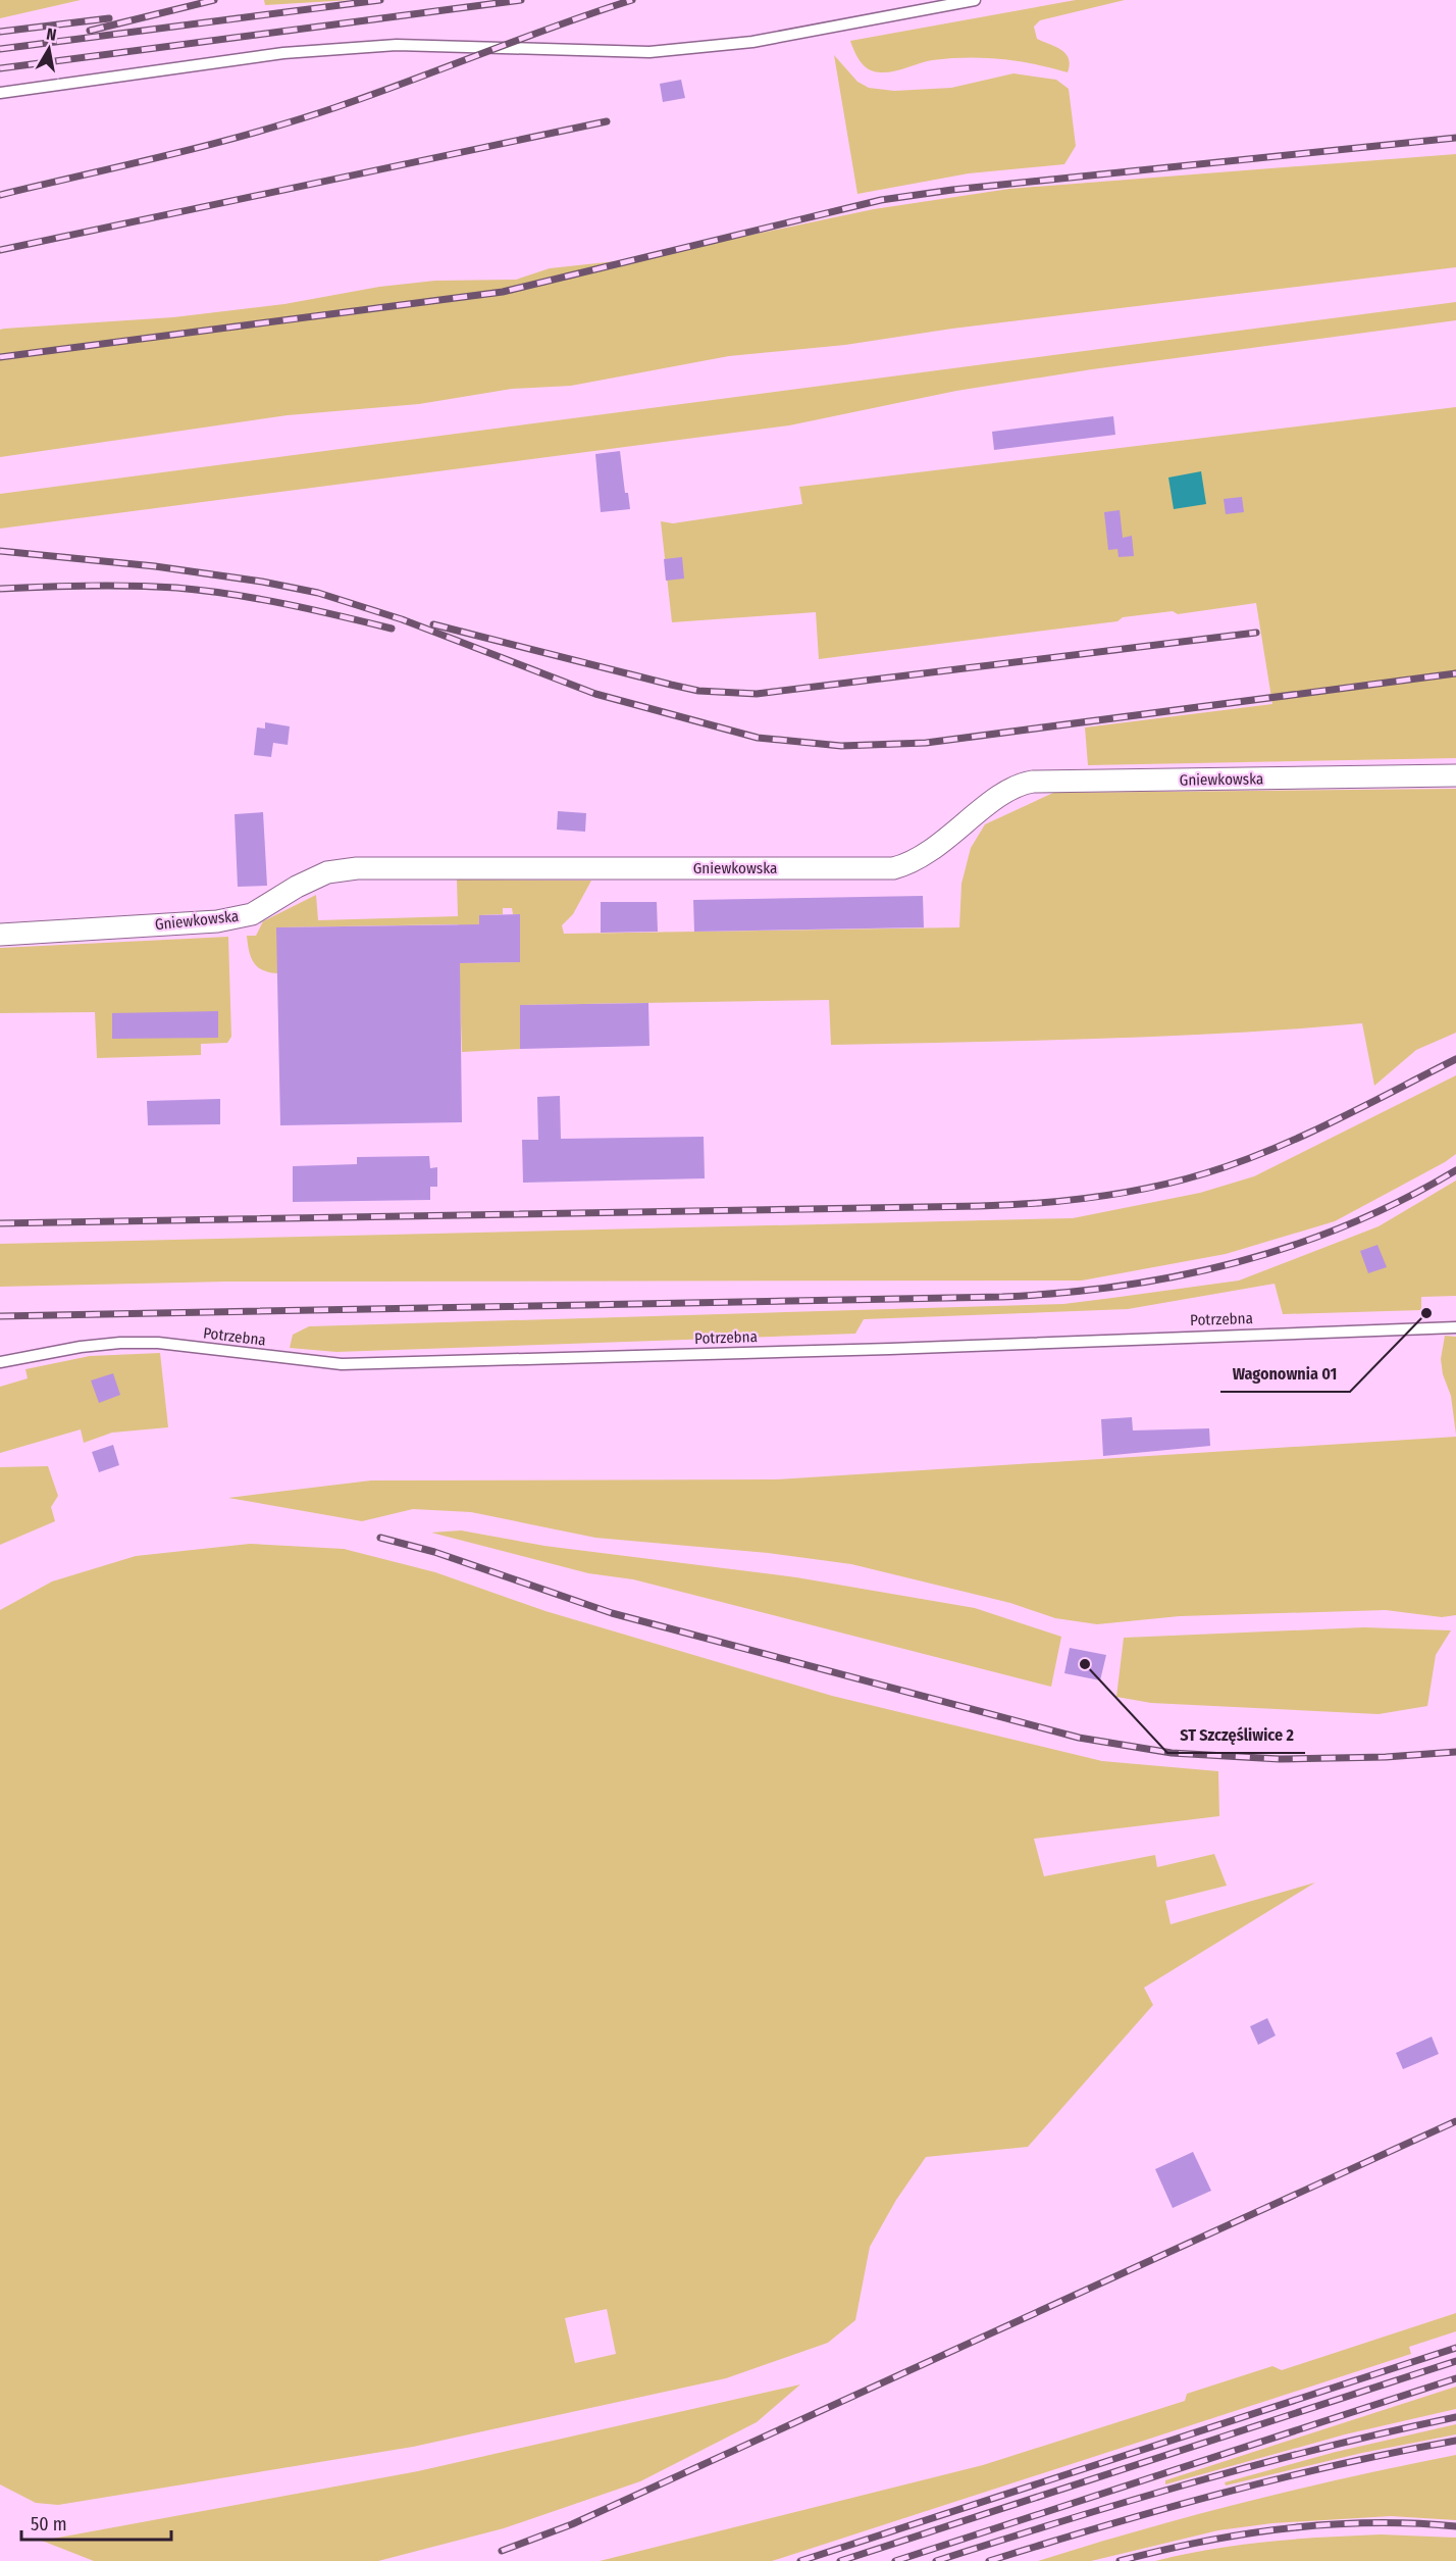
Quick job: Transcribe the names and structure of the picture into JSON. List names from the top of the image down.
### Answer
{
  "streets": {
    "street": ["Gniewkowska"],
    "lane": ["Potrzebna"]
  },
  "places": ["Wagonownia 01", "ST Szczęśliwice 2"],
  "scale_bar": "50 m",
  "north": "top"
}
